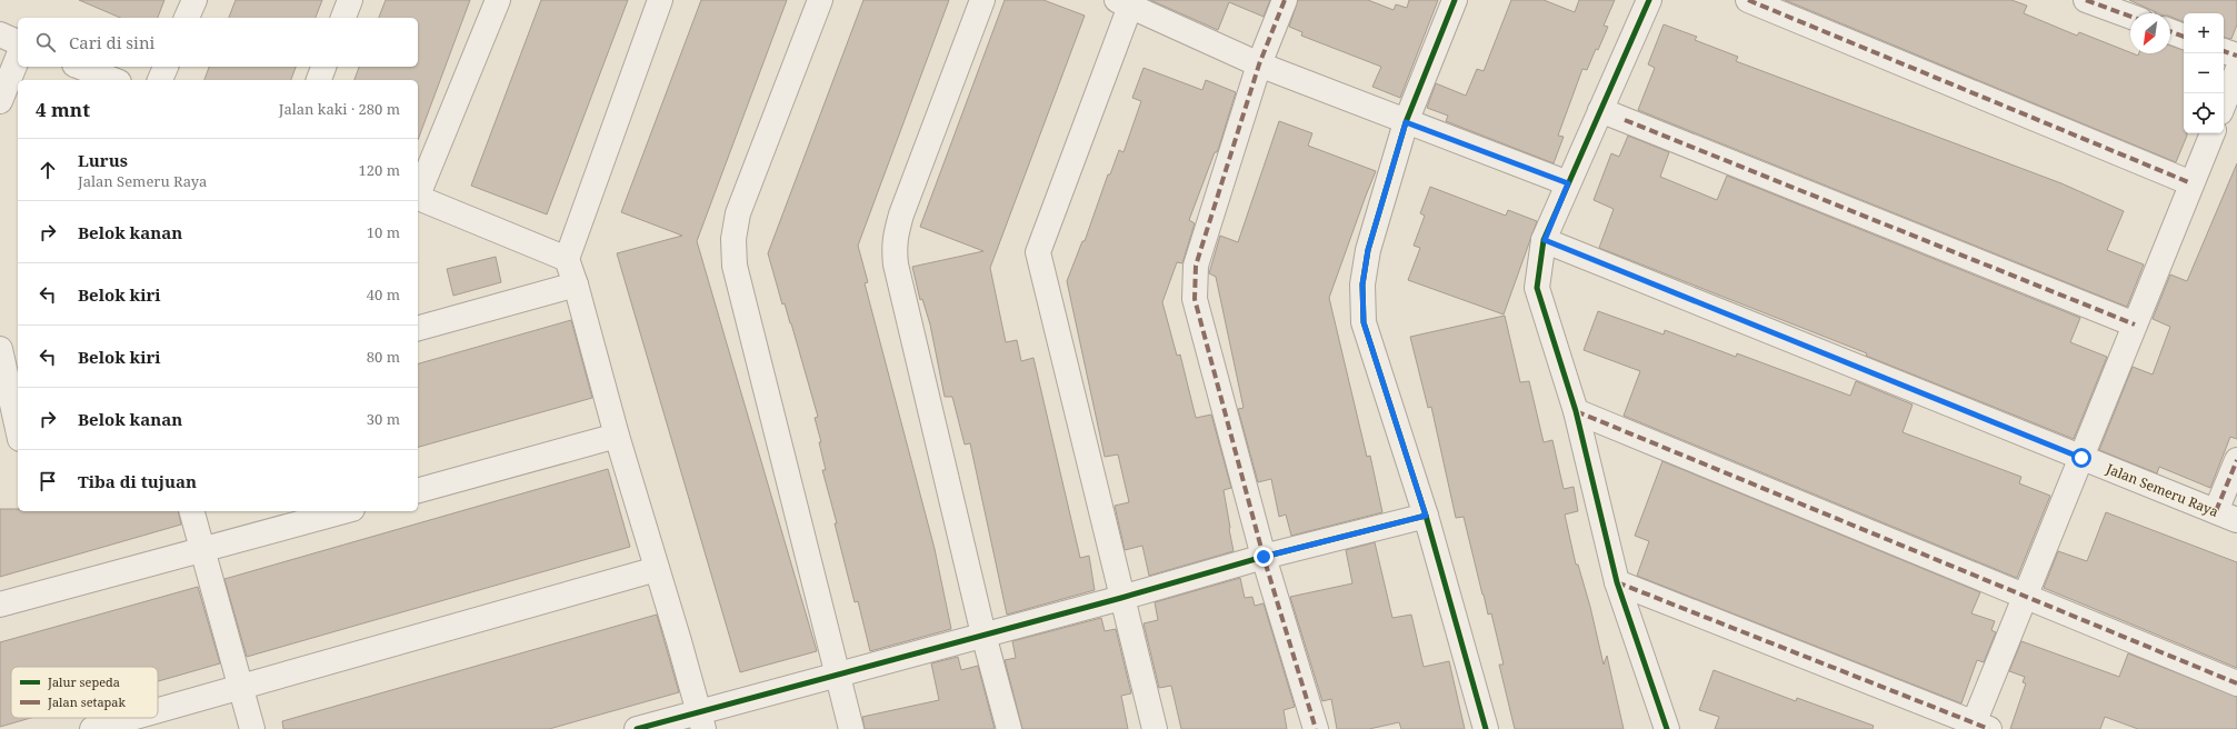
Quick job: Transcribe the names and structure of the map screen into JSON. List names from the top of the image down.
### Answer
{
  "streets": {
    "street": ["Jalan Semeru Raya"]
  },
  "legend": ["Jalur sepeda", "Jalan setapak"],
  "north": "bottom left",
  "page": {
    "map_buttons": ["+", "−"],
    "search": "Cari di sini",
    "heading": ["4 mnt", "Jalan kaki · 280 m"],
    "list": [
      ["Lurus", "Jalan Semeru Raya", "120 m"],
      ["Belok kanan", "10 m"],
      ["Belok kiri", "40 m"],
      ["Belok kiri", "80 m"],
      ["Belok kanan", "30 m"],
      "Tiba di tujuan"
    ]
  }
}
